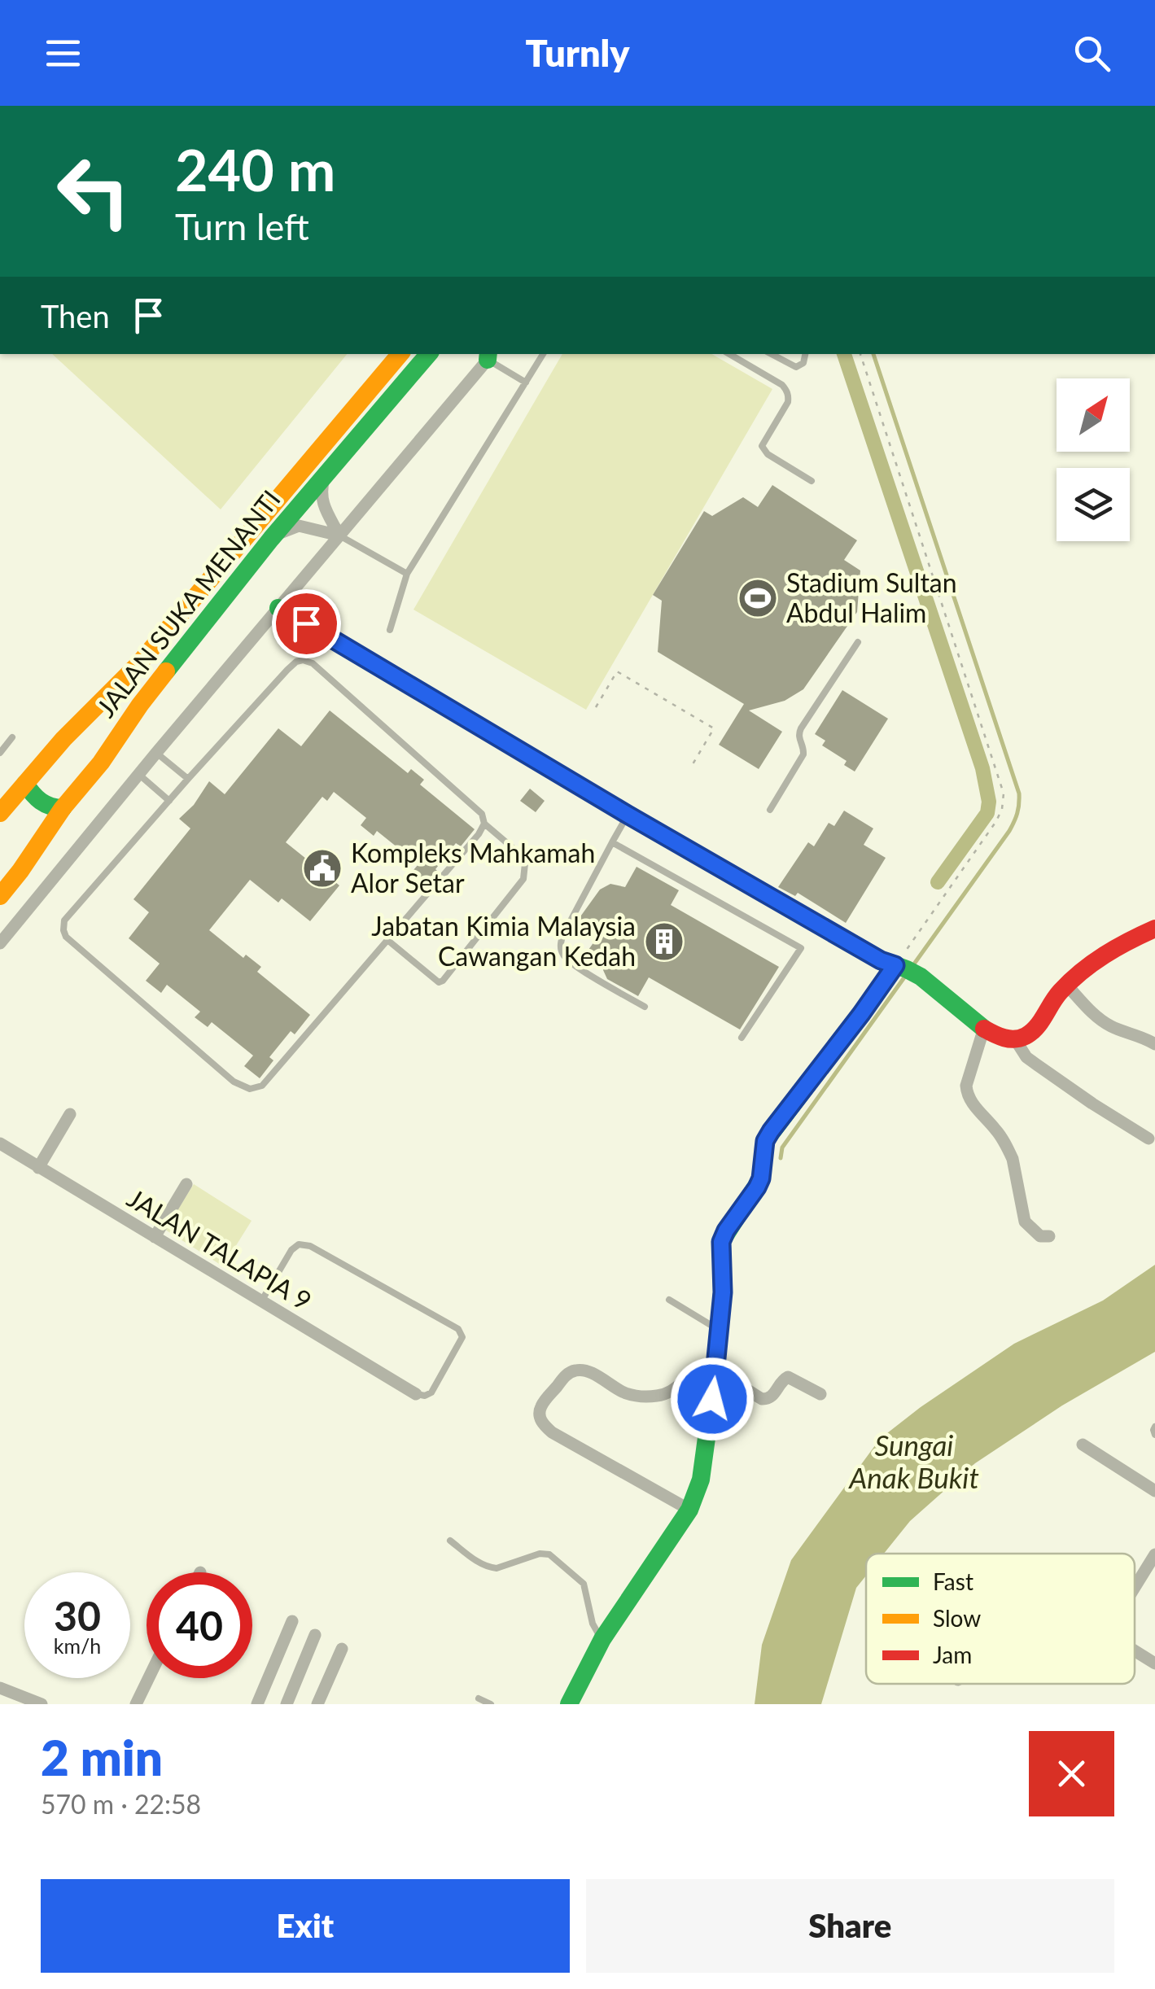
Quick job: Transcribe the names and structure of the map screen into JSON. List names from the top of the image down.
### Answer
{
  "streets": {
    "street": ["JALAN SUKA MENANTI", "JALAN TALAPIA 9"]
  },
  "water": ["Sungai Anak Bukit"],
  "places": {
    "sports": ["Stadium Sultan Abdul Halim"],
    "public building": ["Kompleks Mahkamah Alor Setar"],
    "building": ["Jabatan Kimia Malaysia Cawangan Kedah"]
  },
  "legend": ["Fast", "Slow", "Jam"],
  "north": "top right",
  "page": {
    "header": "Turnly",
    "turn": ["240 m", "Turn left"],
    "then": "Then",
    "speed": "30 km/h",
    "limit": "40",
    "heading": ["2 min", "570 m · 22:58"],
    "buttons": ["Exit", "Share"]
  }
}
